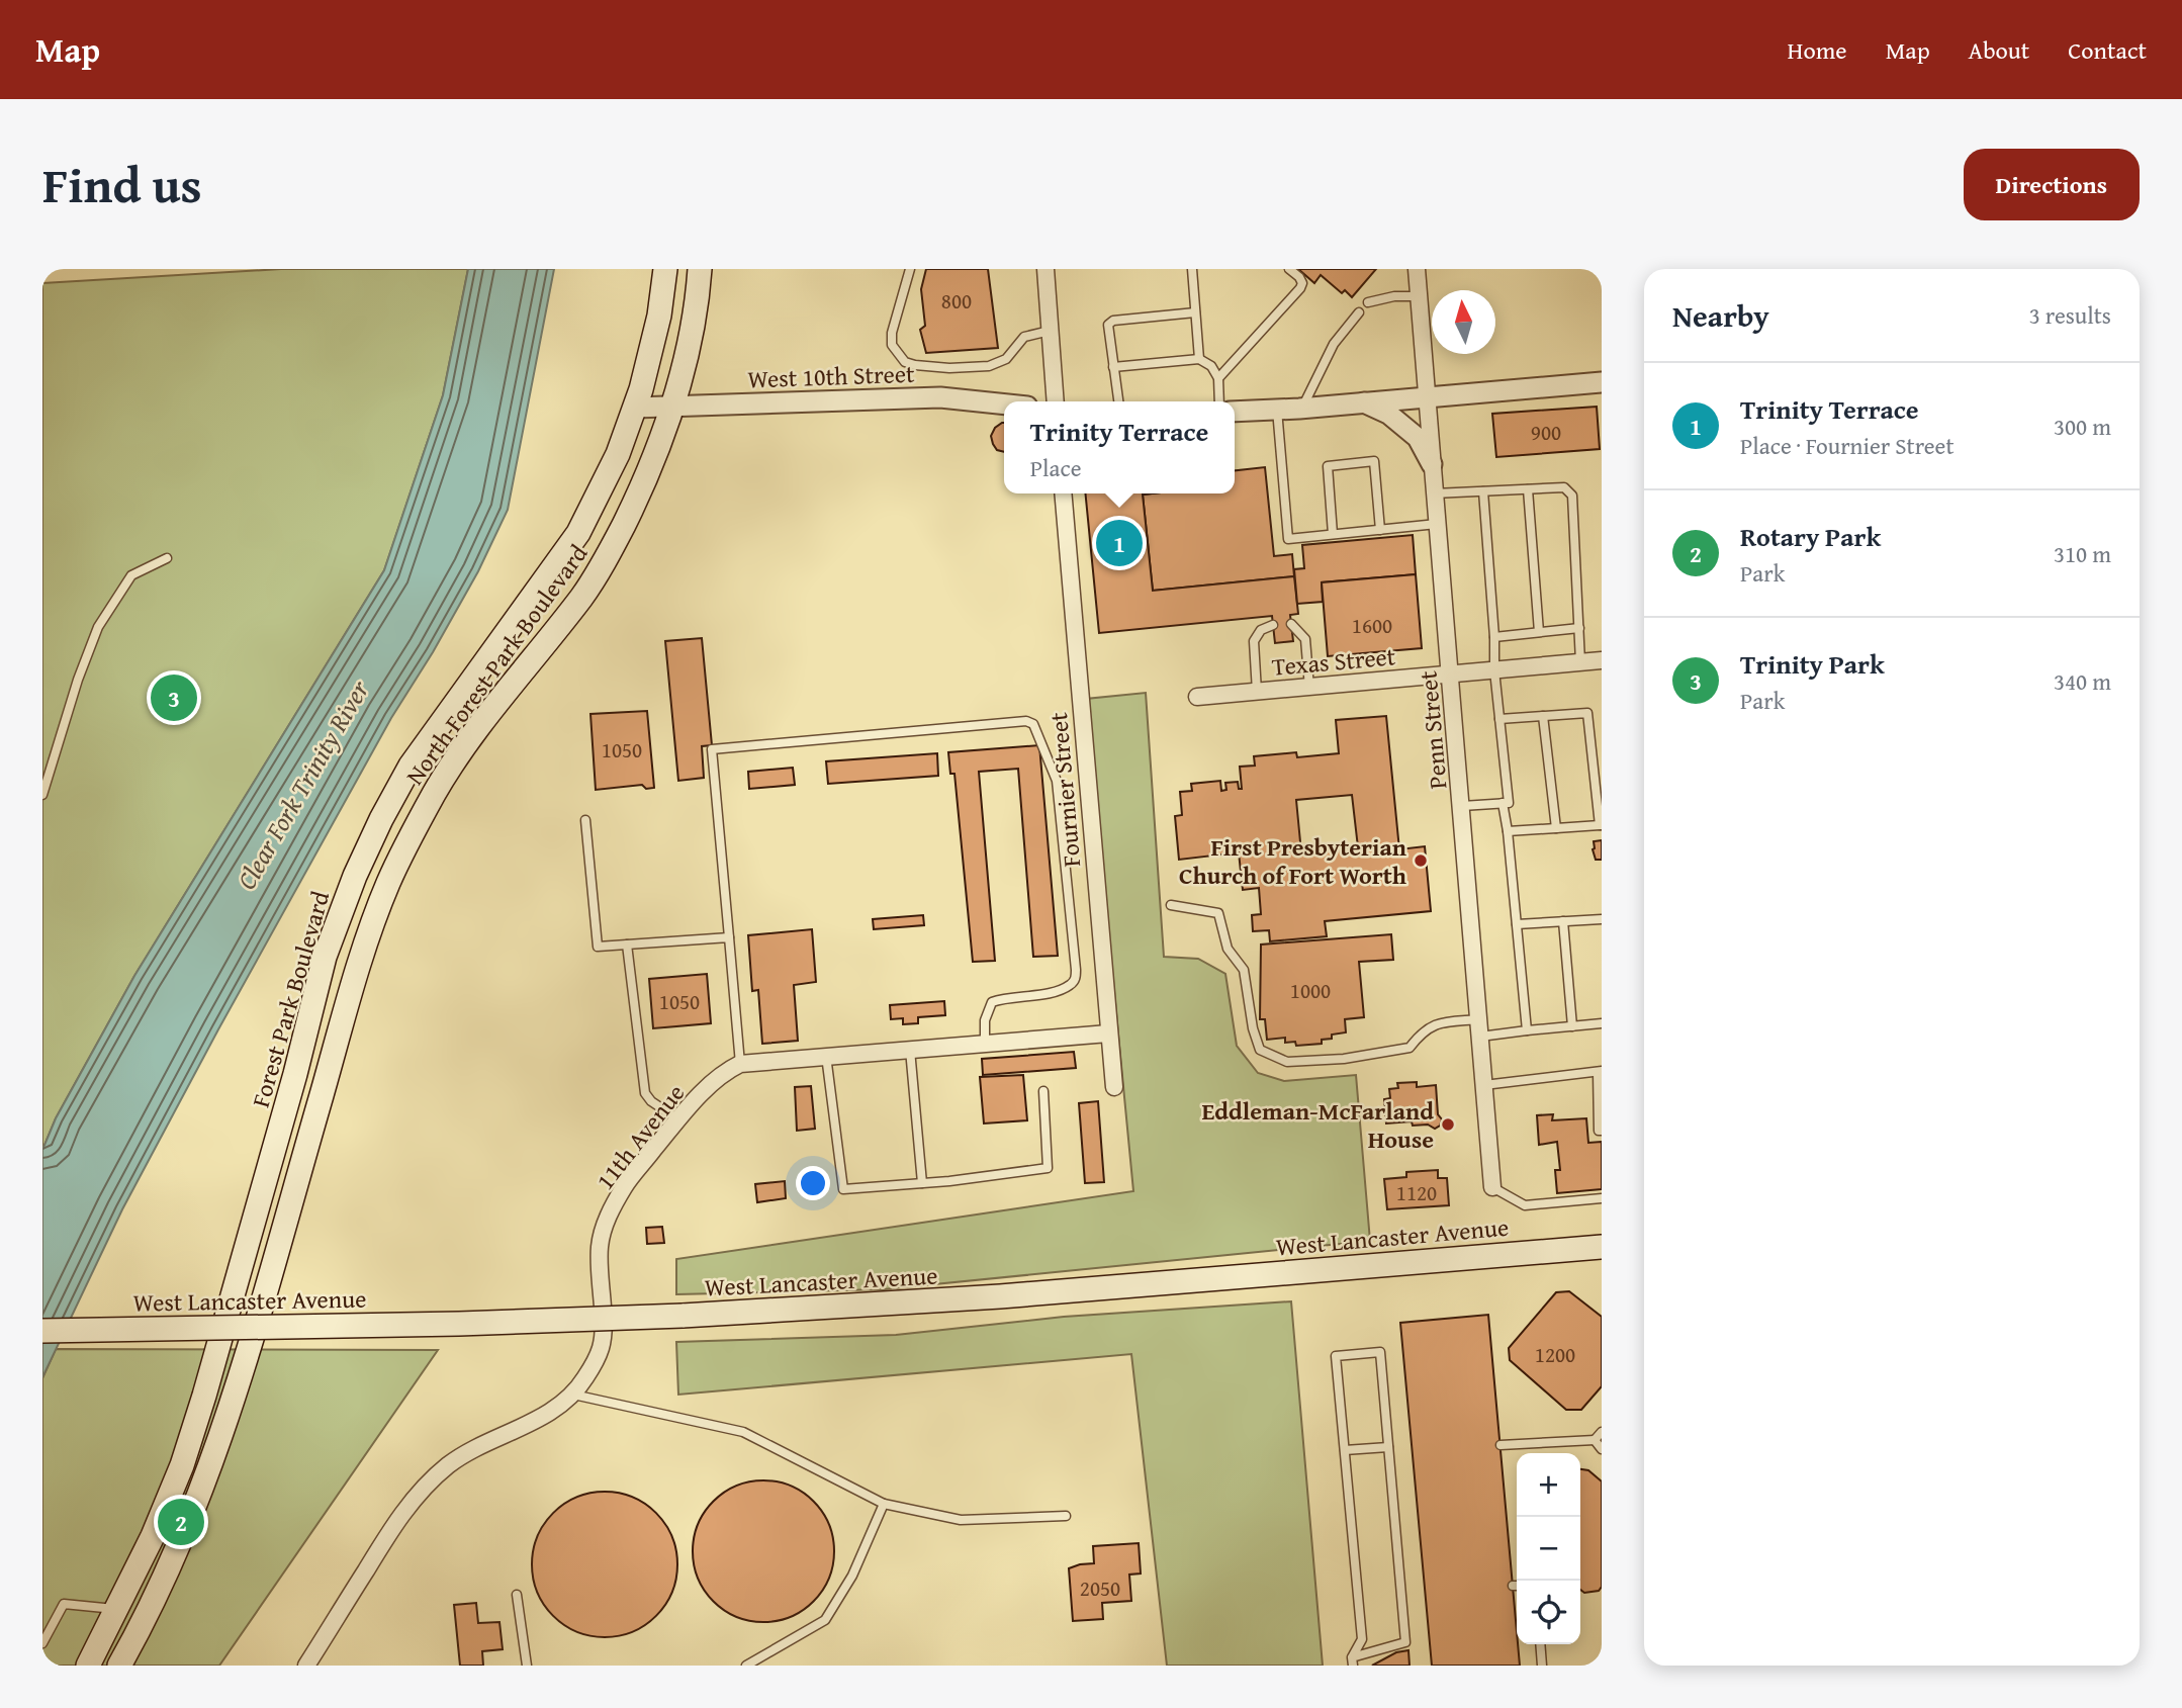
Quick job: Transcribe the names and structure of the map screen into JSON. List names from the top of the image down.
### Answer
{
  "streets": {
    "main road": ["North Forest Park Boulevard", "Forest Park Boulevard", "West Lancaster Avenue"],
    "street": [
      "West 10th Street",
      "Texas Street",
      "Penn Street",
      "Fournier Street",
      "11th Avenue"
    ]
  },
  "crossings": [
    ["West 10th Street", "North Forest Park Boulevard"],
    ["West 10th Street", "Forest Park Boulevard"],
    ["Texas Street", "Penn Street"],
    ["Fournier Street", "11th Avenue"]
  ],
  "water": ["Clear Fork Trinity River"],
  "places": ["First Presbyterian Church of Fort Worth", "Eddleman-McFarland House"],
  "house_numbers": [
    "800",
    "900",
    "1600",
    "1050",
    "1000",
    "1050",
    "1120",
    "1200",
    "2050"
  ],
  "north": "top",
  "page": {
    "header": "Map",
    "nav": [
      "Home",
      "Map",
      "About",
      "Contact"
    ],
    "title": "Find us",
    "buttons": "Directions",
    "heading": ["Nearby", "3 results"],
    "list": [
      {
        "mark": "1",
        "name": "Trinity Terrace",
        "note": "Place · Fournier Street",
        "value": "300 m"
      },
      {
        "mark": "2",
        "name": "Rotary Park",
        "note": "Park",
        "value": "310 m"
      },
      {
        "mark": "3",
        "name": "Trinity Park",
        "note": "Park",
        "value": "340 m"
      }
    ],
    "popup": ["Trinity Terrace", "Place"],
    "pins": ["1", "3", "2"],
    "map_buttons": ["+", "−"]
  }
}
